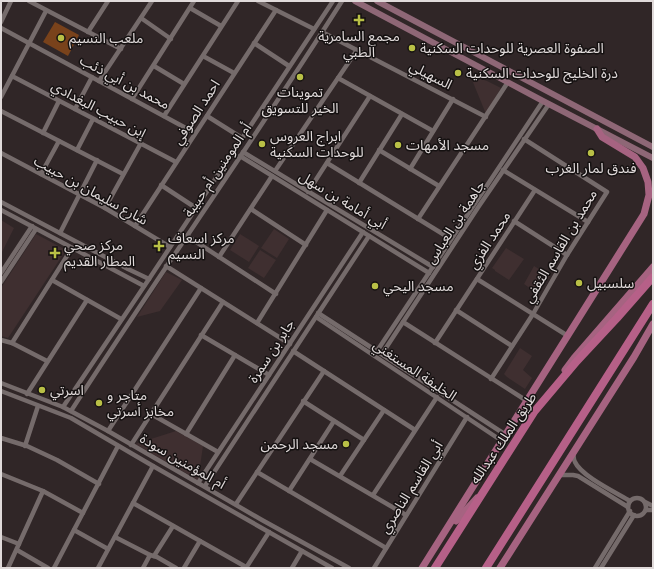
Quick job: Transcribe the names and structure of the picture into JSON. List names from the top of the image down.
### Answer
{
  "streets": {
    "highway": ["طريق الملك عبدالله"],
    "street": [
      "السهيلي",
      "محمد بن أبي ذئب",
      "إبن حبيب البغدادي",
      "احمد الصوفي",
      "أم المومنين أم حبيبة",
      "شارع سليمان بن حبيب",
      "أبي أمامة بن سهل",
      "جاهمة بن العباس",
      "محمد الفزي",
      "محمد بن القاسم الثقفي",
      "جابر بن سمرة",
      "الخليفة المستغني",
      "أم المؤمنين سودة",
      "أبي القاسم الناصري"
    ]
  },
  "crossings": [
    ["السهيلي", "أم المومنين أم حبيبة"],
    ["محمد بن أبي ذئب", "احمد الصوفي"],
    ["إبن حبيب البغدادي", "احمد الصوفي"],
    ["احمد الصوفي", "شارع سليمان بن حبيب"],
    ["أم المومنين أم حبيبة", "شارع سليمان بن حبيب"],
    ["أم المومنين أم حبيبة", "أبي أمامة بن سهل"],
    ["أم المومنين أم حبيبة", "أم المؤمنين سودة"],
    ["أبي أمامة بن سهل", "جاهمة بن العباس"],
    ["أبي أمامة بن سهل", "جابر بن سمرة"],
    ["جاهمة بن العباس", "محمد بن القاسم الثقفي"],
    ["جاهمة بن العباس", "الخليفة المستغني"],
    ["جابر بن سمرة", "الخليفة المستغني"],
    ["جابر بن سمرة", "أم المؤمنين سودة"],
    ["الخليفة المستغني", "أبي القاسم الناصري"]
  ],
  "places": {
    "health": ["مجمع السامرية الطبي", "مركز اسعاف النسيم", "مركز صحي المطار القديم"],
    "other": [
      "ملعب النسيم",
      "الصفوة العصرية للوحدات السكنية",
      "درة الخليج للوحدات السكنية",
      "تموينات الخير للتسويق",
      "ابراج العروس للوحدات السكنية",
      "مسجد الأمهات",
      "فندق لمار الغرب",
      "سلسبيل",
      "مسجد اليحي",
      "اسرتي",
      "متاجر و مخابز أسرتي",
      "مسجد الرحمن"
    ]
  }
}
